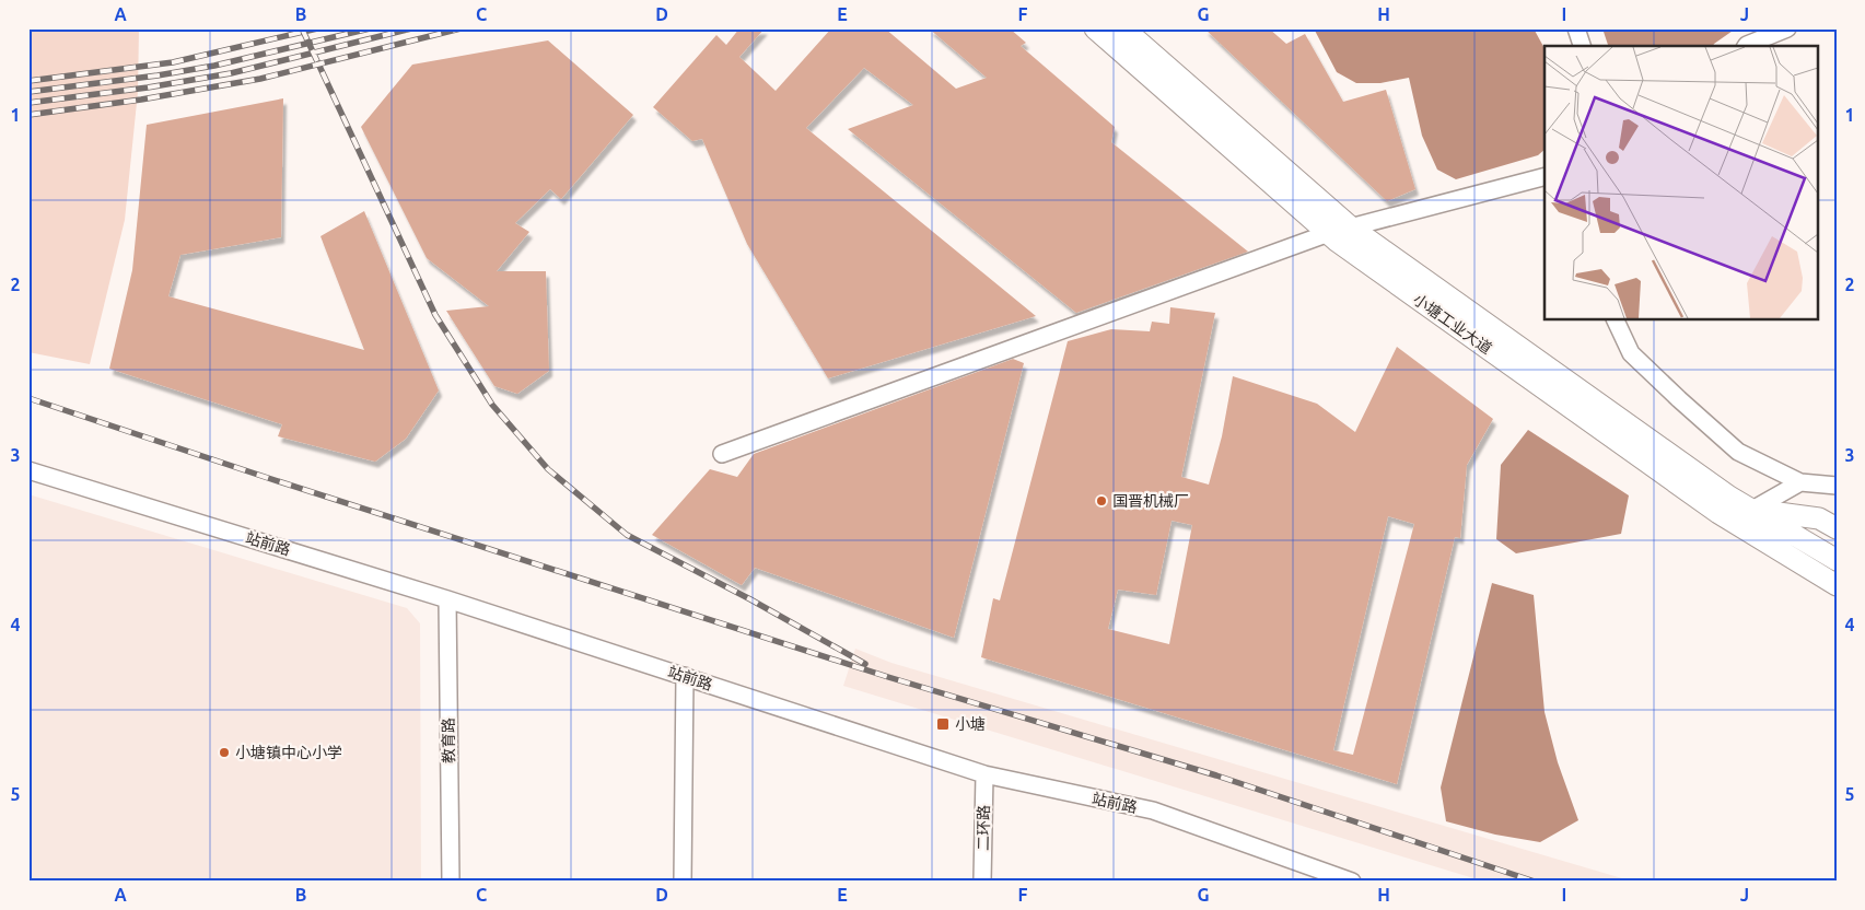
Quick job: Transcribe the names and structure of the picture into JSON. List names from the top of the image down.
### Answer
{
  "streets": {
    "main road": ["小塘工业大道"],
    "street": ["站前路", "教育路", "二环路"]
  },
  "crossings": [
    ["站前路", "教育路"],
    ["站前路", "二环路"]
  ],
  "places": {
    "other": ["国晋机械厂", "小塘镇中心小学"],
    "transit": ["小塘"]
  },
  "grid": {
    "columns": [
      "A",
      "B",
      "C",
      "D",
      "E",
      "F",
      "G",
      "H",
      "I",
      "J"
    ],
    "rows": [
      "1",
      "2",
      "3",
      "4",
      "5"
    ]
  }
}
